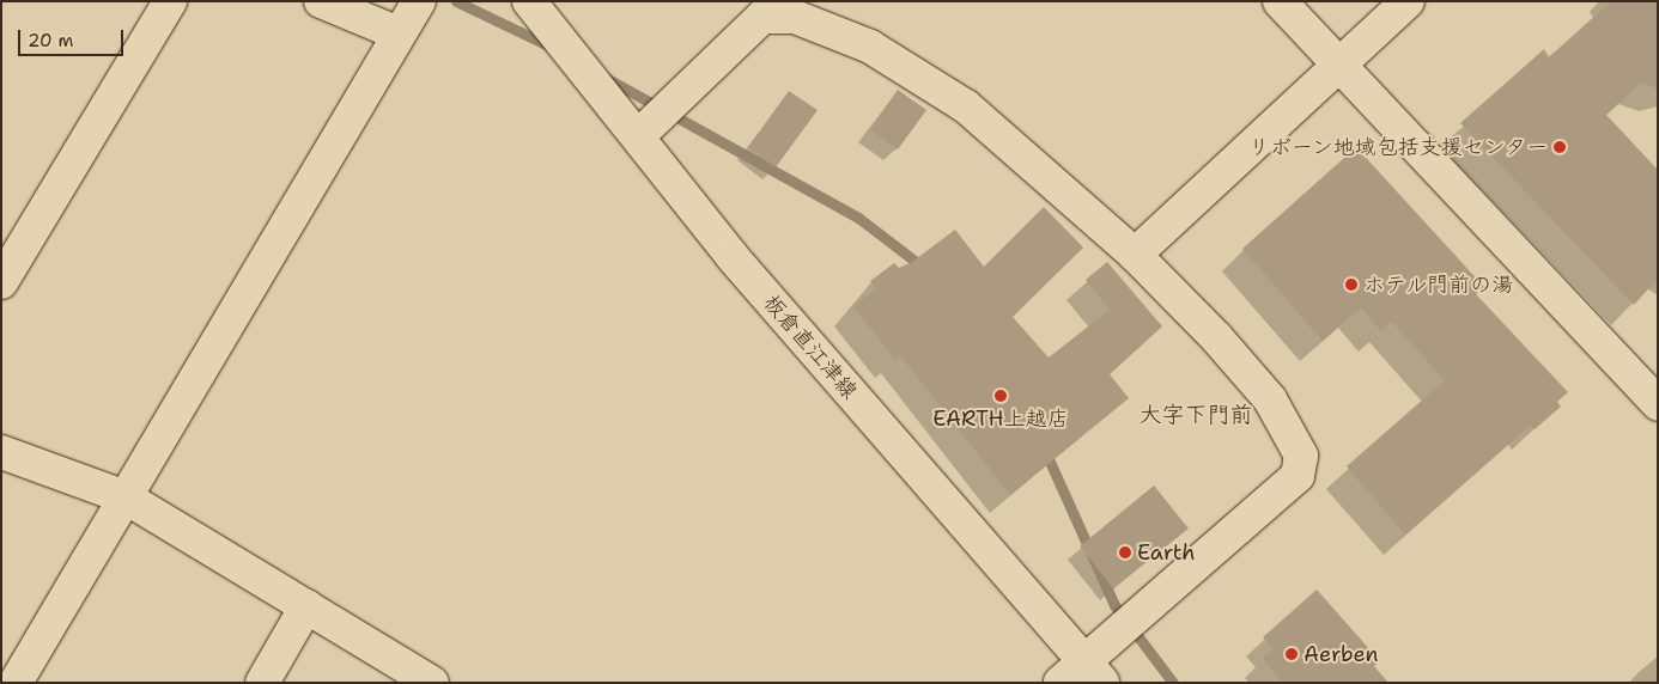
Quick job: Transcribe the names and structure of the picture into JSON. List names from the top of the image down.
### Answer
{
  "streets": {
    "street": ["板倉直江津線"]
  },
  "districts": ["大字下門前"],
  "places": [
    "リボーン地域包括支援センター",
    "ホテル門前の湯",
    "EARTH上越店",
    "Earth",
    "Aerben"
  ],
  "scale_bar": "20 m"
}
